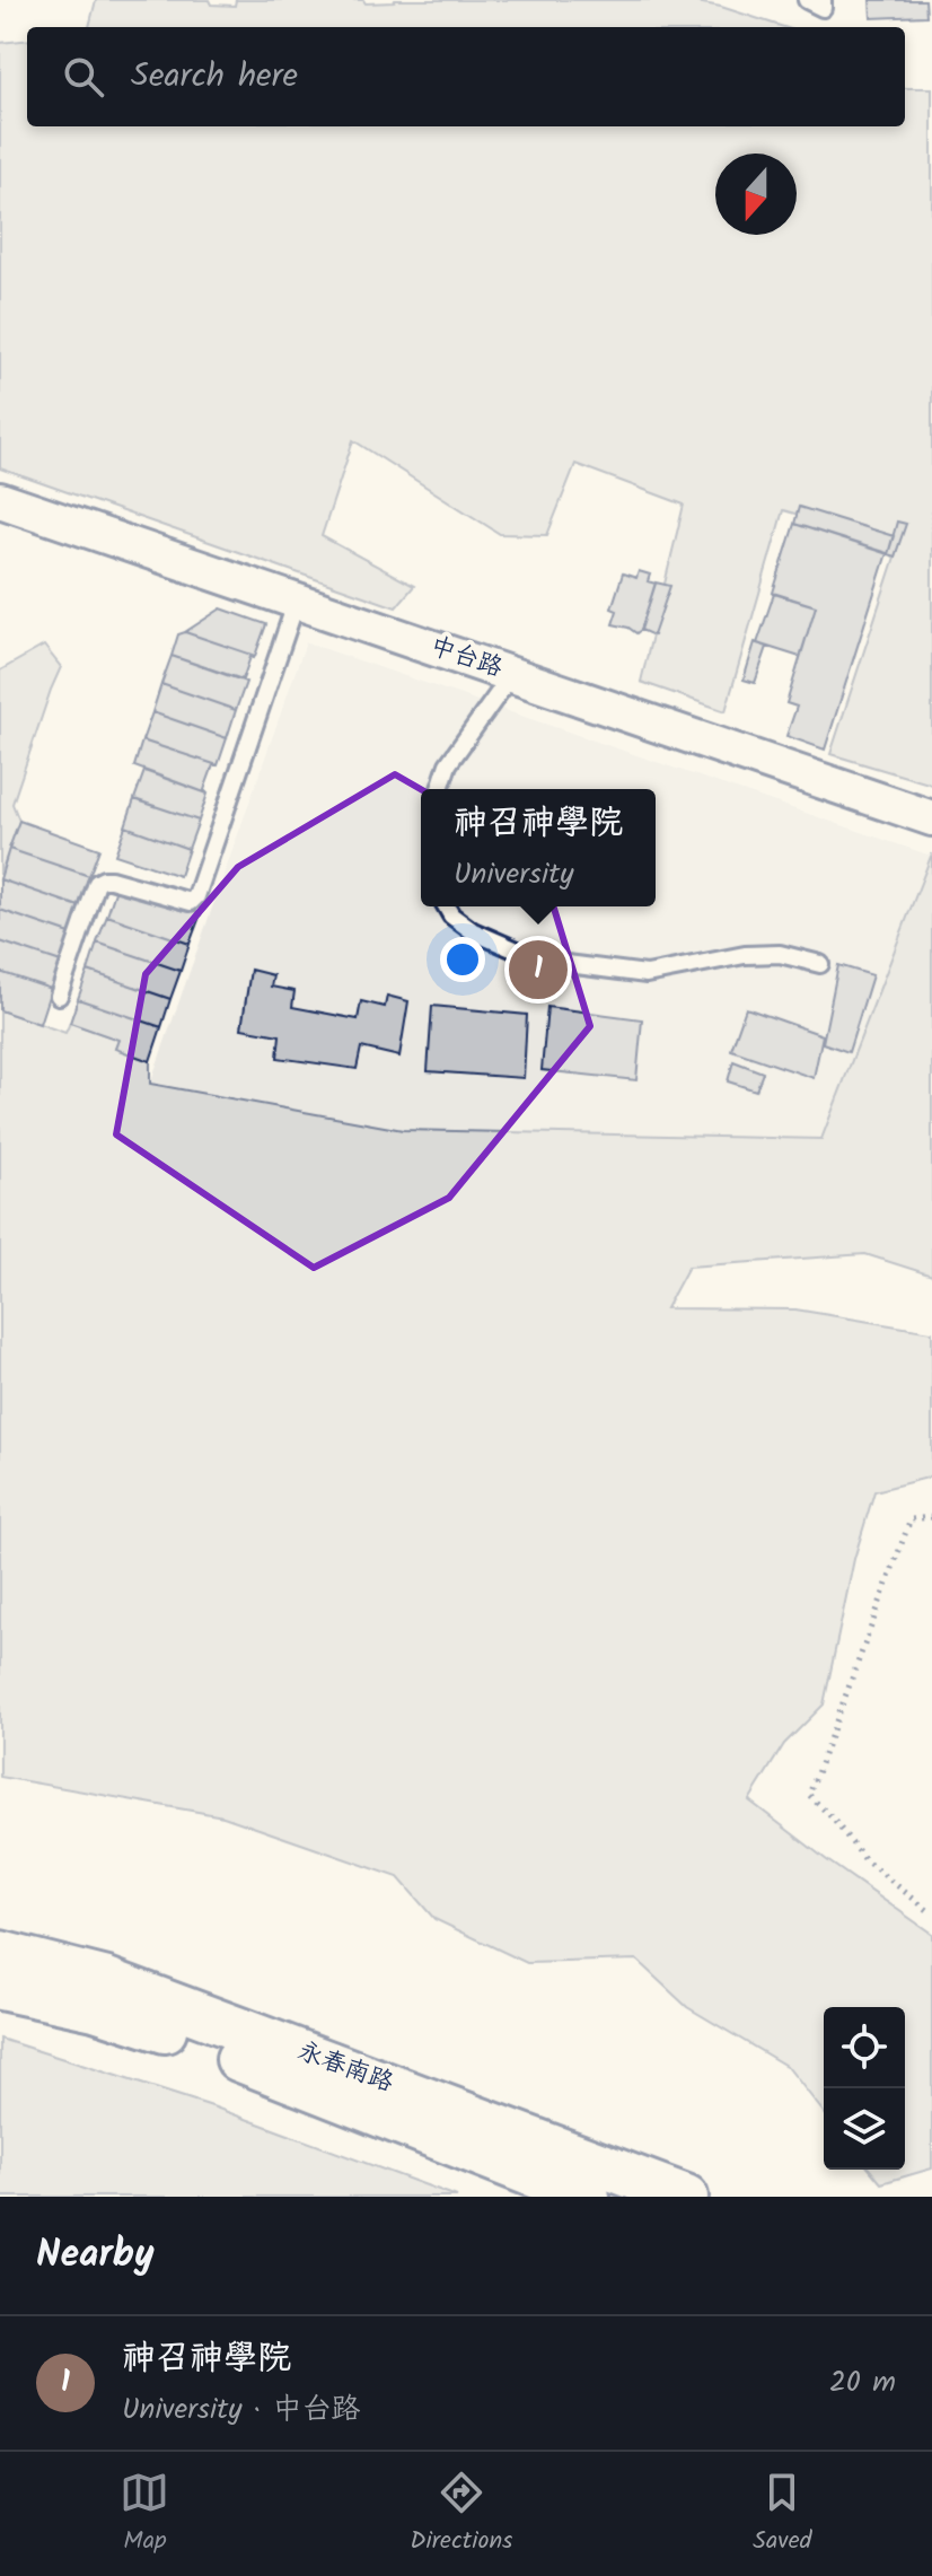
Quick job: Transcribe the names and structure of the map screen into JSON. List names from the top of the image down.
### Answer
{
  "streets": {
    "street": ["中台路", "永春南路"]
  },
  "north": "bottom",
  "page": {
    "search": "Search here",
    "popup": ["神召神學院", "University"],
    "pins": "1",
    "heading": "Nearby",
    "list": [
      {
        "mark": "1",
        "name": "神召神學院",
        "note": "University · 中台路",
        "value": "20 m"
      }
    ],
    "nav": ["Map", "Directions", "Saved"]
  }
}
